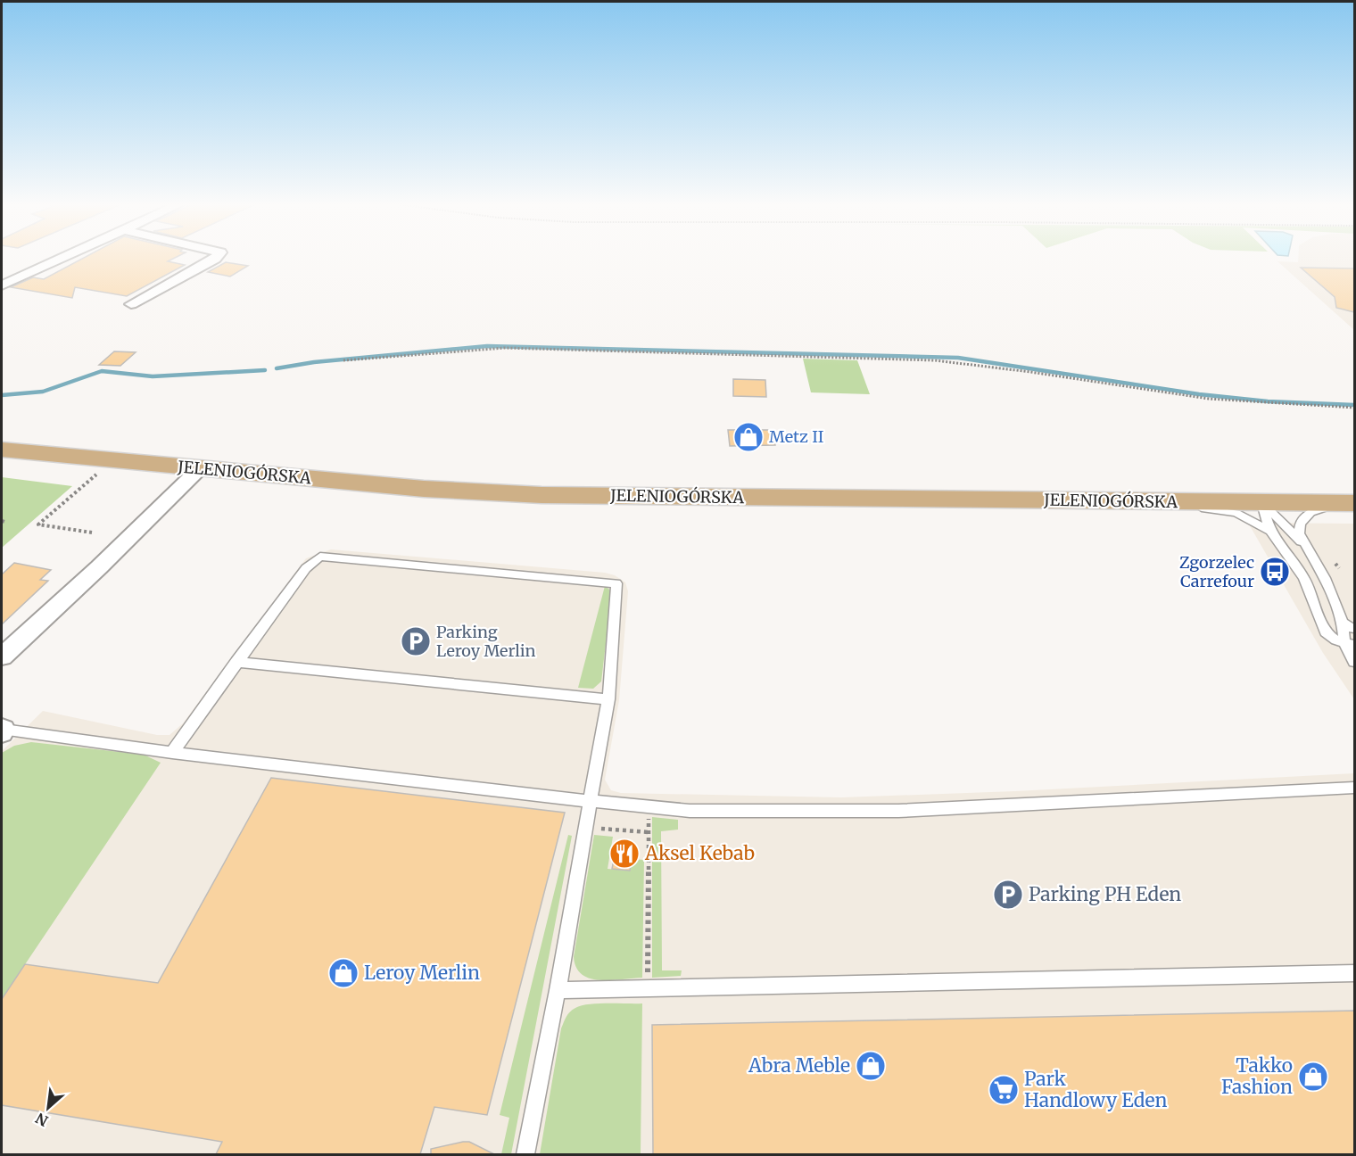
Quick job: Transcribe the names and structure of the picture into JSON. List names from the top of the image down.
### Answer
{
  "streets": {
    "main road": ["JELENIOGÓRSKA"]
  },
  "places": {
    "shop": [
      "Metz II",
      "Leroy Merlin",
      "Abra Meble",
      "Takko Fashion"
    ],
    "bus stop": ["Zgorzelec Carrefour"],
    "parking": ["Parking Leroy Merlin", "Parking PH Eden"],
    "restaurant": ["Aksel Kebab"],
    "supermarket": ["Park Handlowy Eden"]
  },
  "north": "bottom left"
}
